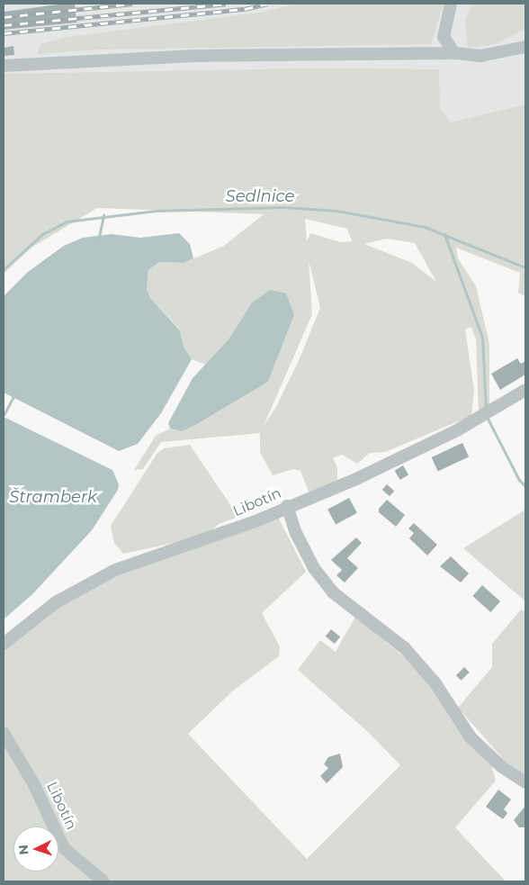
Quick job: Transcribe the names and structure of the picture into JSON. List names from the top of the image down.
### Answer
{
  "streets": {
    "street": ["Libotín"]
  },
  "water": ["Sedlnice", "Štramberk"],
  "north": "left"
}
